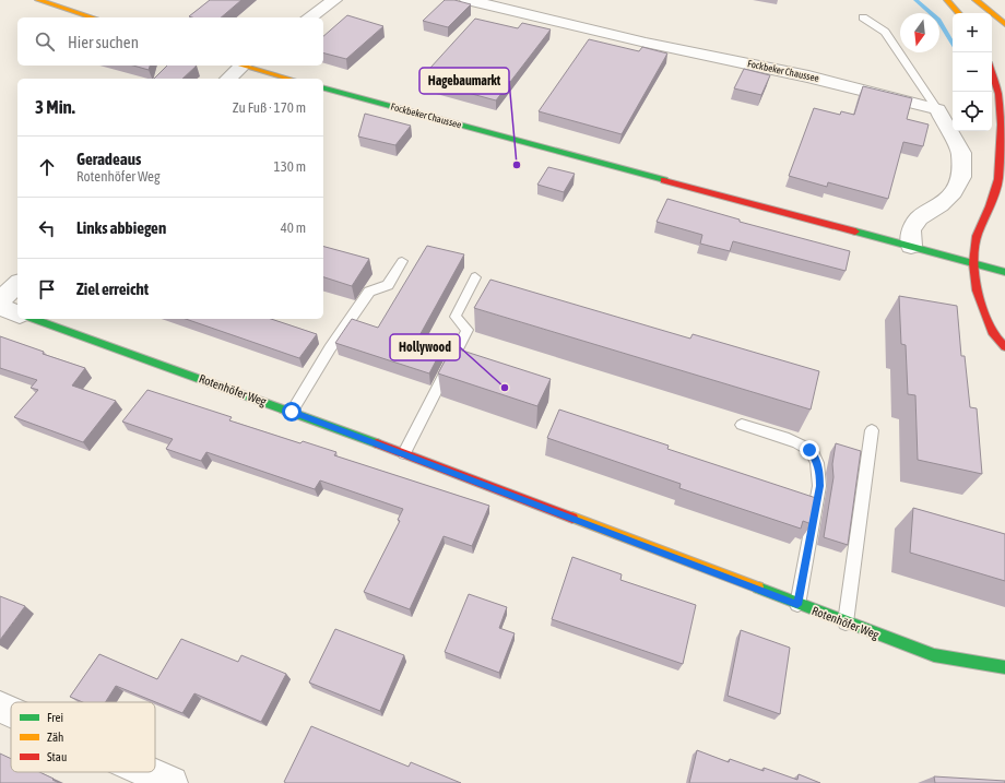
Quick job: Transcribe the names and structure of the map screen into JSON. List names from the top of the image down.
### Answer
{
  "streets": {
    "main road": ["Fockbeker Chaussee", "Rotenhöfer Weg"]
  },
  "places": ["Hagebaumarkt", "Hollywood"],
  "legend": ["Frei", "Zäh", "Stau"],
  "north": "bottom",
  "page": {
    "map_buttons": ["+", "−"],
    "search": "Hier suchen",
    "heading": ["3 Min.", "Zu Fuß · 170 m"],
    "list": [
      ["Geradeaus", "Rotenhöfer Weg", "130 m"],
      ["Links abbiegen", "40 m"],
      "Ziel erreicht"
    ]
  }
}
